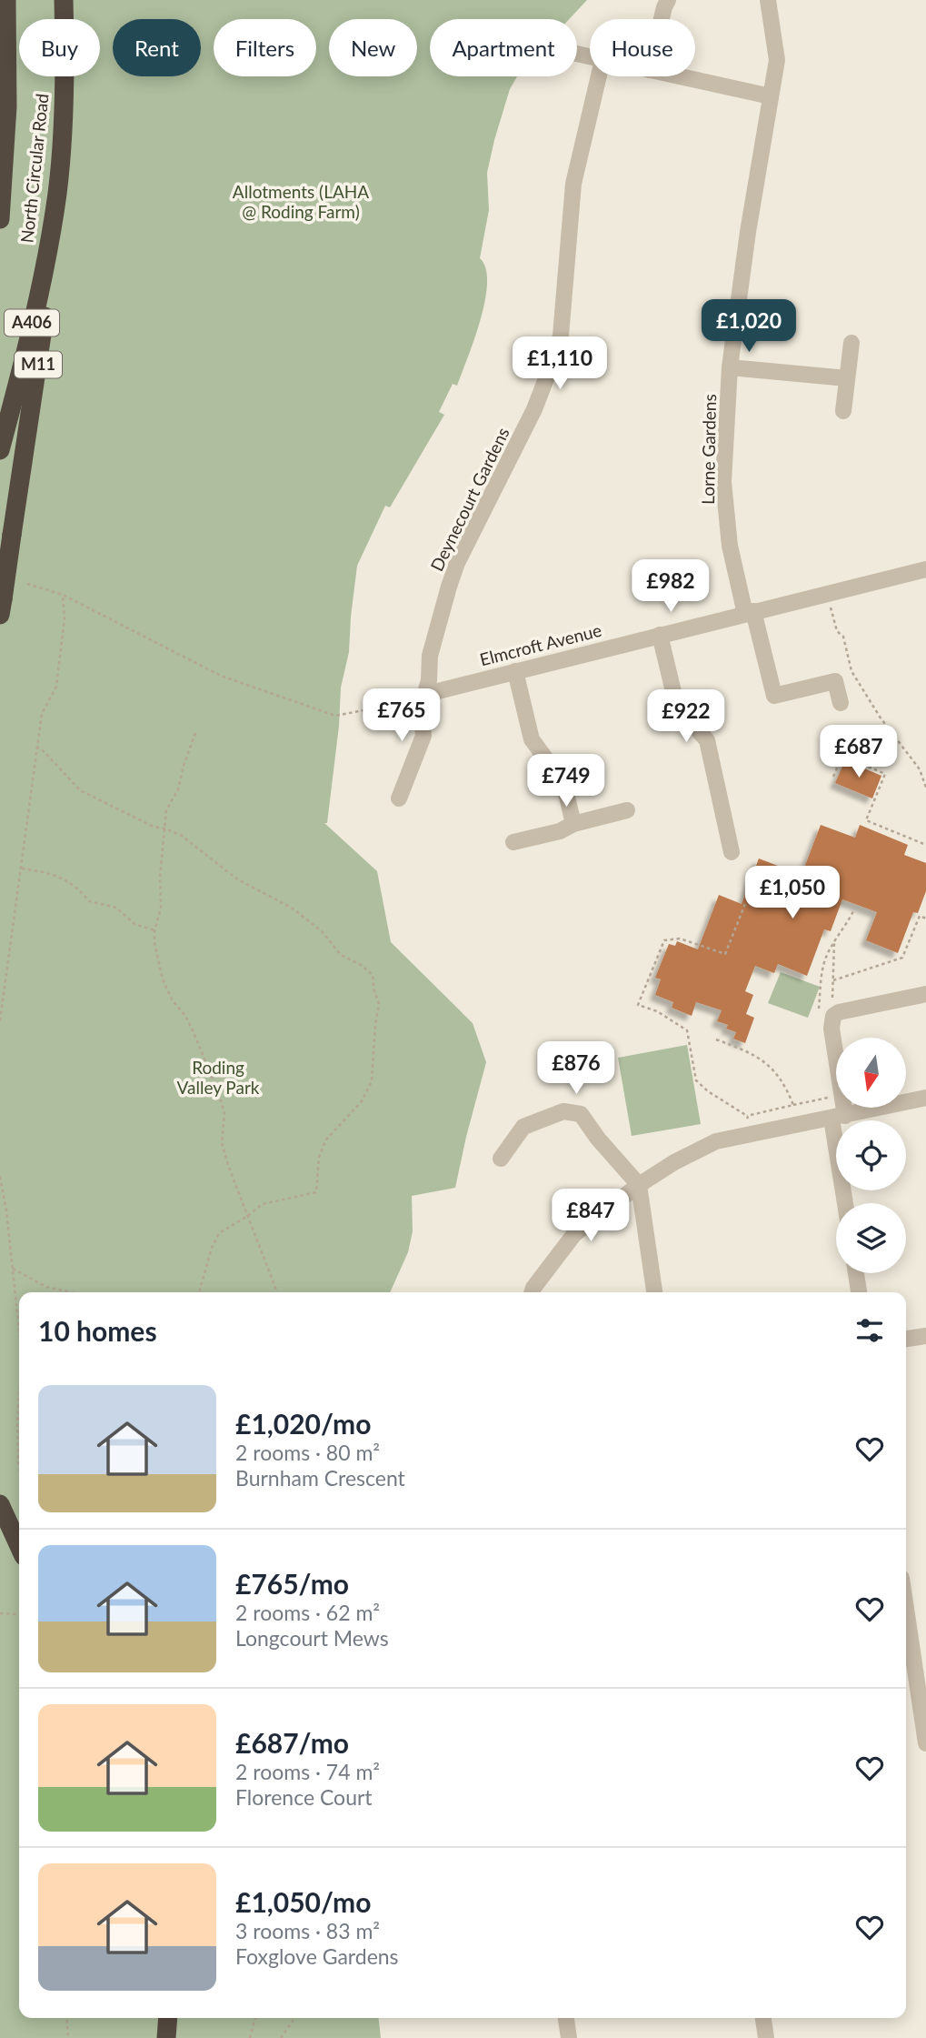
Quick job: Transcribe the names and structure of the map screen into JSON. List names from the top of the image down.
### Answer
{
  "streets": {
    "highway": ["North Circular Road", "A406", "M11"],
    "street": ["Lorne Gardens", "Deynecourt Gardens", "Elmcroft Avenue"]
  },
  "crossings": [
    ["North Circular Road", "M11"],
    ["Lorne Gardens", "Elmcroft Avenue"],
    ["Deynecourt Gardens", "Elmcroft Avenue"]
  ],
  "parks": ["Allotments (LAHA @ Roding Farm)", "Roding Valley Park"],
  "north": "bottom",
  "page": {
    "chip": [
      "Buy",
      "Rent",
      "Filters",
      "New",
      "Apartment",
      "House"
    ],
    "price": [
      "£1,020",
      "£1,110",
      "£982",
      "£765",
      "£922",
      "£687",
      "£749",
      "£1,050",
      "£876",
      "£847"
    ],
    "heading": "10 homes",
    "list": [
      {
        "name": "£1,020/mo",
        "note": "2 rooms · 80 m² · Burnham Crescent"
      },
      {
        "name": "£765/mo",
        "note": "2 rooms · 62 m² · Longcourt Mews"
      },
      {
        "name": "£687/mo",
        "note": "2 rooms · 74 m² · Florence Court"
      },
      {
        "name": "£1,050/mo",
        "note": "3 rooms · 83 m² · Foxglove Gardens"
      }
    ]
  }
}
